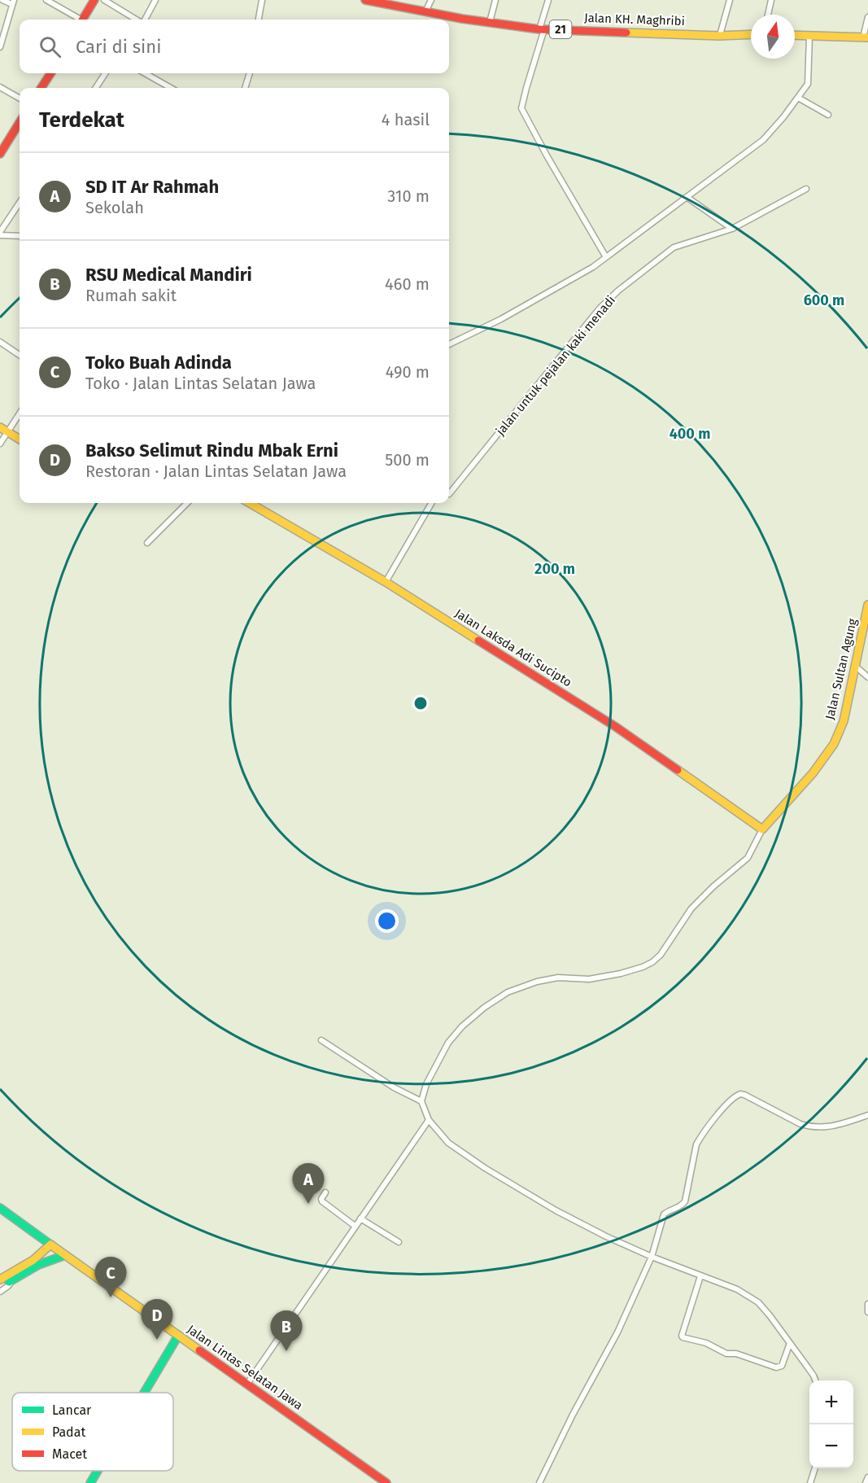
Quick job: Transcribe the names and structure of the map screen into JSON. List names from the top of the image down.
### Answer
{
  "streets": {
    "main road": [
      "Jalan KH. Maghribi",
      "21",
      "Jalan Laksda Adi Sucipto",
      "Jalan Sultan Agung",
      "Jalan Lintas Selatan Jawa"
    ],
    "street": ["jalan untuk pejalan kaki menadi"]
  },
  "crossings": [
    ["Jalan Laksda Adi Sucipto", "Jalan Sultan Agung"]
  ],
  "legend": ["Lancar", "Padat", "Macet"],
  "north": "top",
  "page": {
    "search": "Cari di sini",
    "heading": ["Terdekat", "4 hasil"],
    "list": [
      {
        "mark": "A",
        "name": "SD IT Ar Rahmah",
        "note": "Sekolah",
        "value": "310 m"
      },
      {
        "mark": "B",
        "name": "RSU Medical Mandiri",
        "note": "Rumah sakit",
        "value": "460 m"
      },
      {
        "mark": "C",
        "name": "Toko Buah Adinda",
        "note": "Toko · Jalan Lintas Selatan Jawa",
        "value": "490 m"
      },
      {
        "mark": "D",
        "name": "Bakso Selimut Rindu Mbak Erni",
        "note": "Restoran · Jalan Lintas Selatan Jawa",
        "value": "500 m"
      }
    ],
    "pins": [
      "A",
      "C",
      "D",
      "B"
    ],
    "map_buttons": ["+", "−"]
  },
  "rings": ["600 m", "400 m", "200 m"]
}
